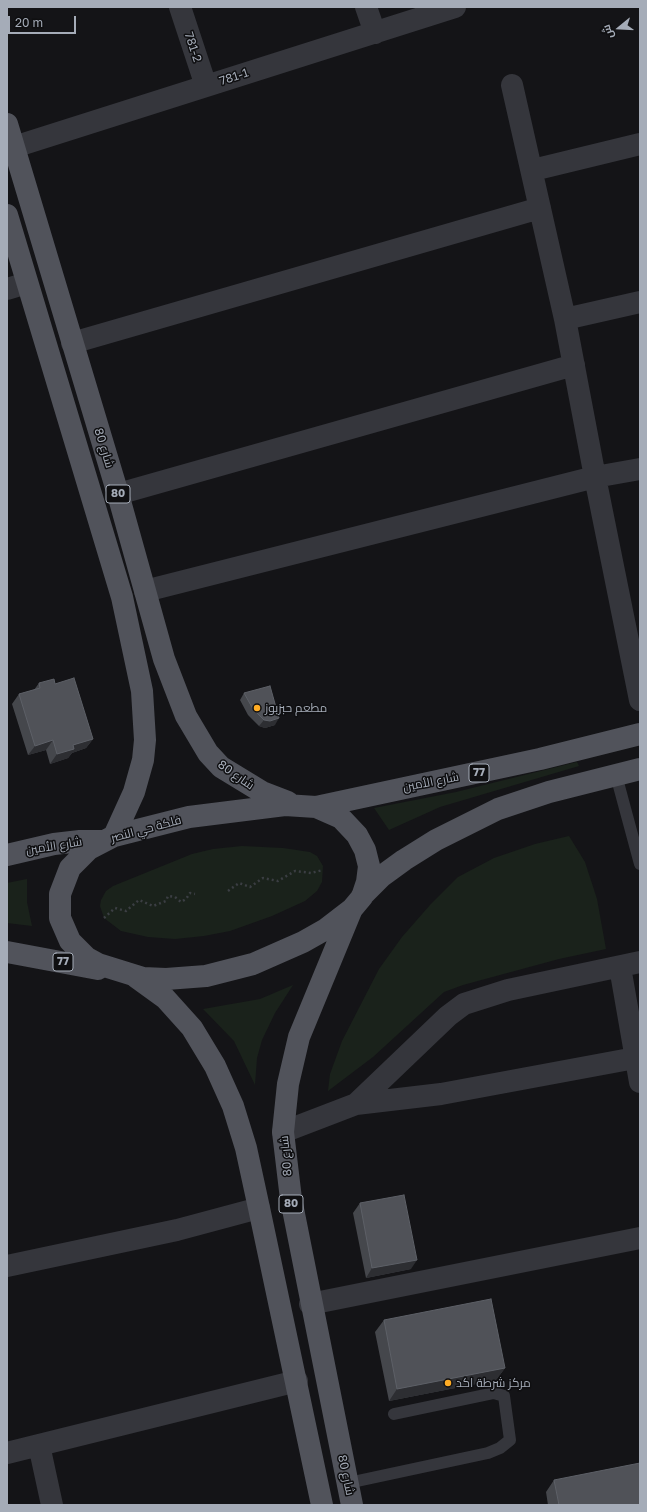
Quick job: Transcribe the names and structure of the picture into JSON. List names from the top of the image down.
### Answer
{
  "streets": {
    "main road": [
      "شارع 80",
      "80",
      "77",
      "شارع الأمين",
      "فلكة حي النصر"
    ],
    "street": ["781-2", "781-1"]
  },
  "crossings": [
    ["781-2", "781-1"],
    ["781-1", "شارع 80"],
    ["شارع 80", "شارع الأمين"],
    ["شارع 80", "فلكة حي النصر"],
    ["80", "77"],
    ["80", "شارع الأمين"],
    ["80", "فلكة حي النصر"],
    ["77", "فلكة حي النصر"],
    ["شارع الأمين", "فلكة حي النصر"]
  ],
  "places": ["مطعم حبزبوز", "مركز شرطة اكد"],
  "scale_bar": "20 m",
  "north": "left"
}
